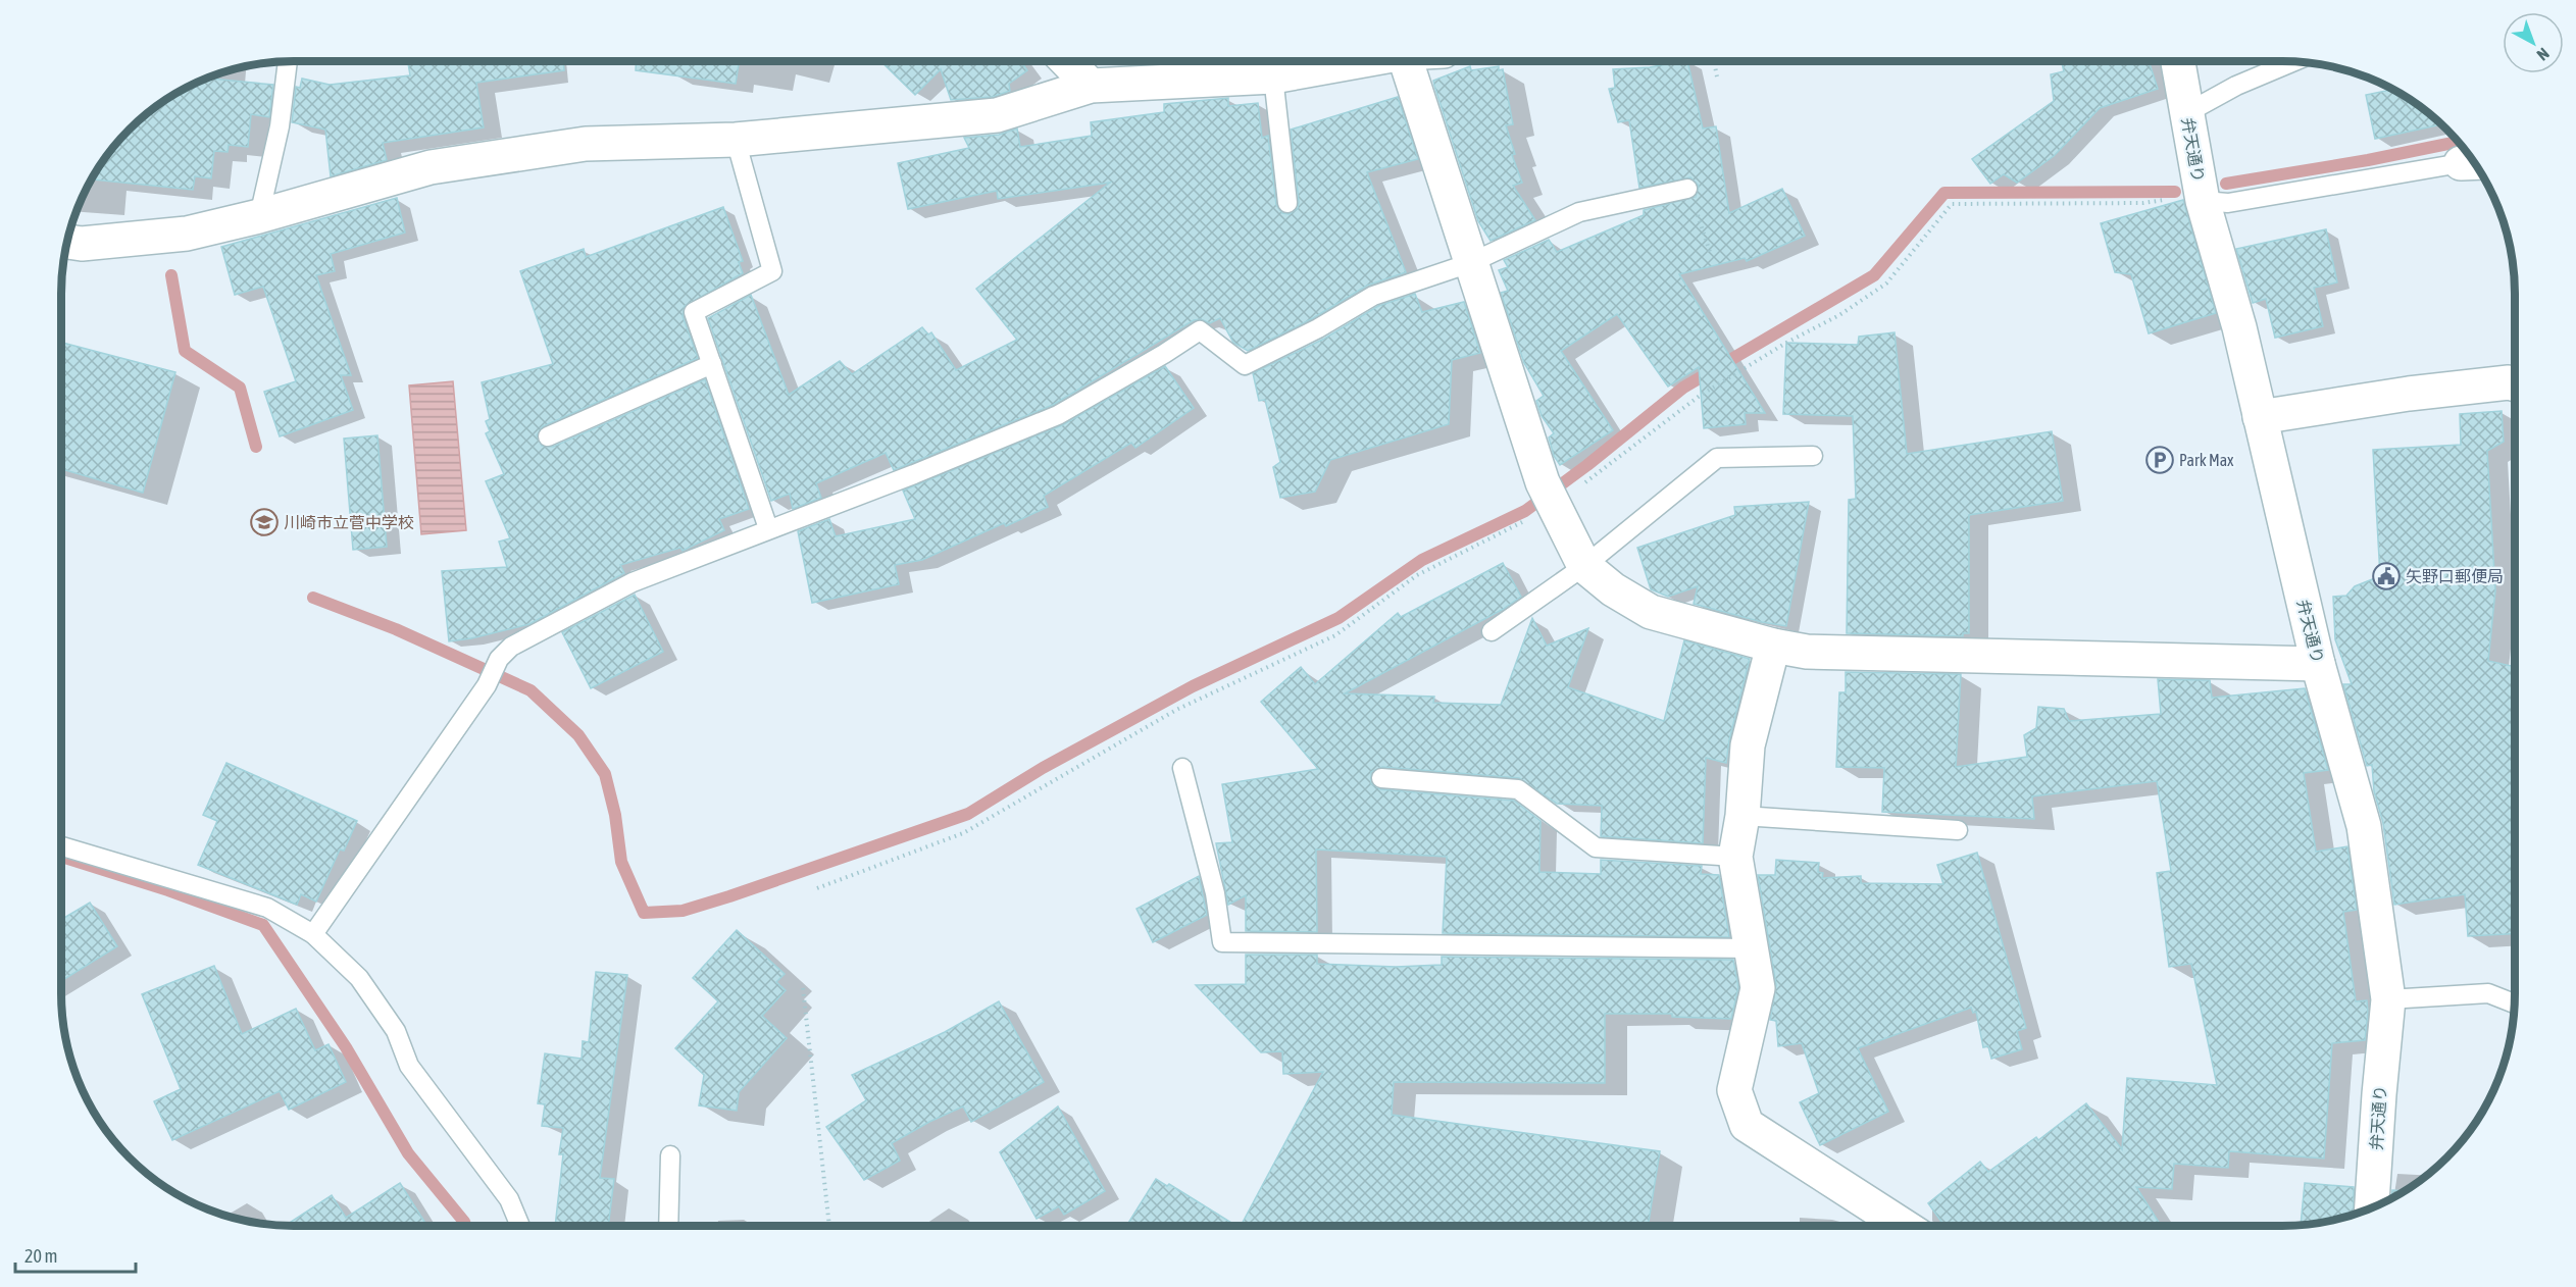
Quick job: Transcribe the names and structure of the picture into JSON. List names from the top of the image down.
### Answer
{
  "streets": {
    "street": ["弁天通り"]
  },
  "places": {
    "parking": ["Park Max"],
    "school or university": ["川崎市立菅中学校"],
    "public building": ["矢野口郵便局"]
  },
  "scale_bar": "20 m",
  "north": "bottom right"
}
